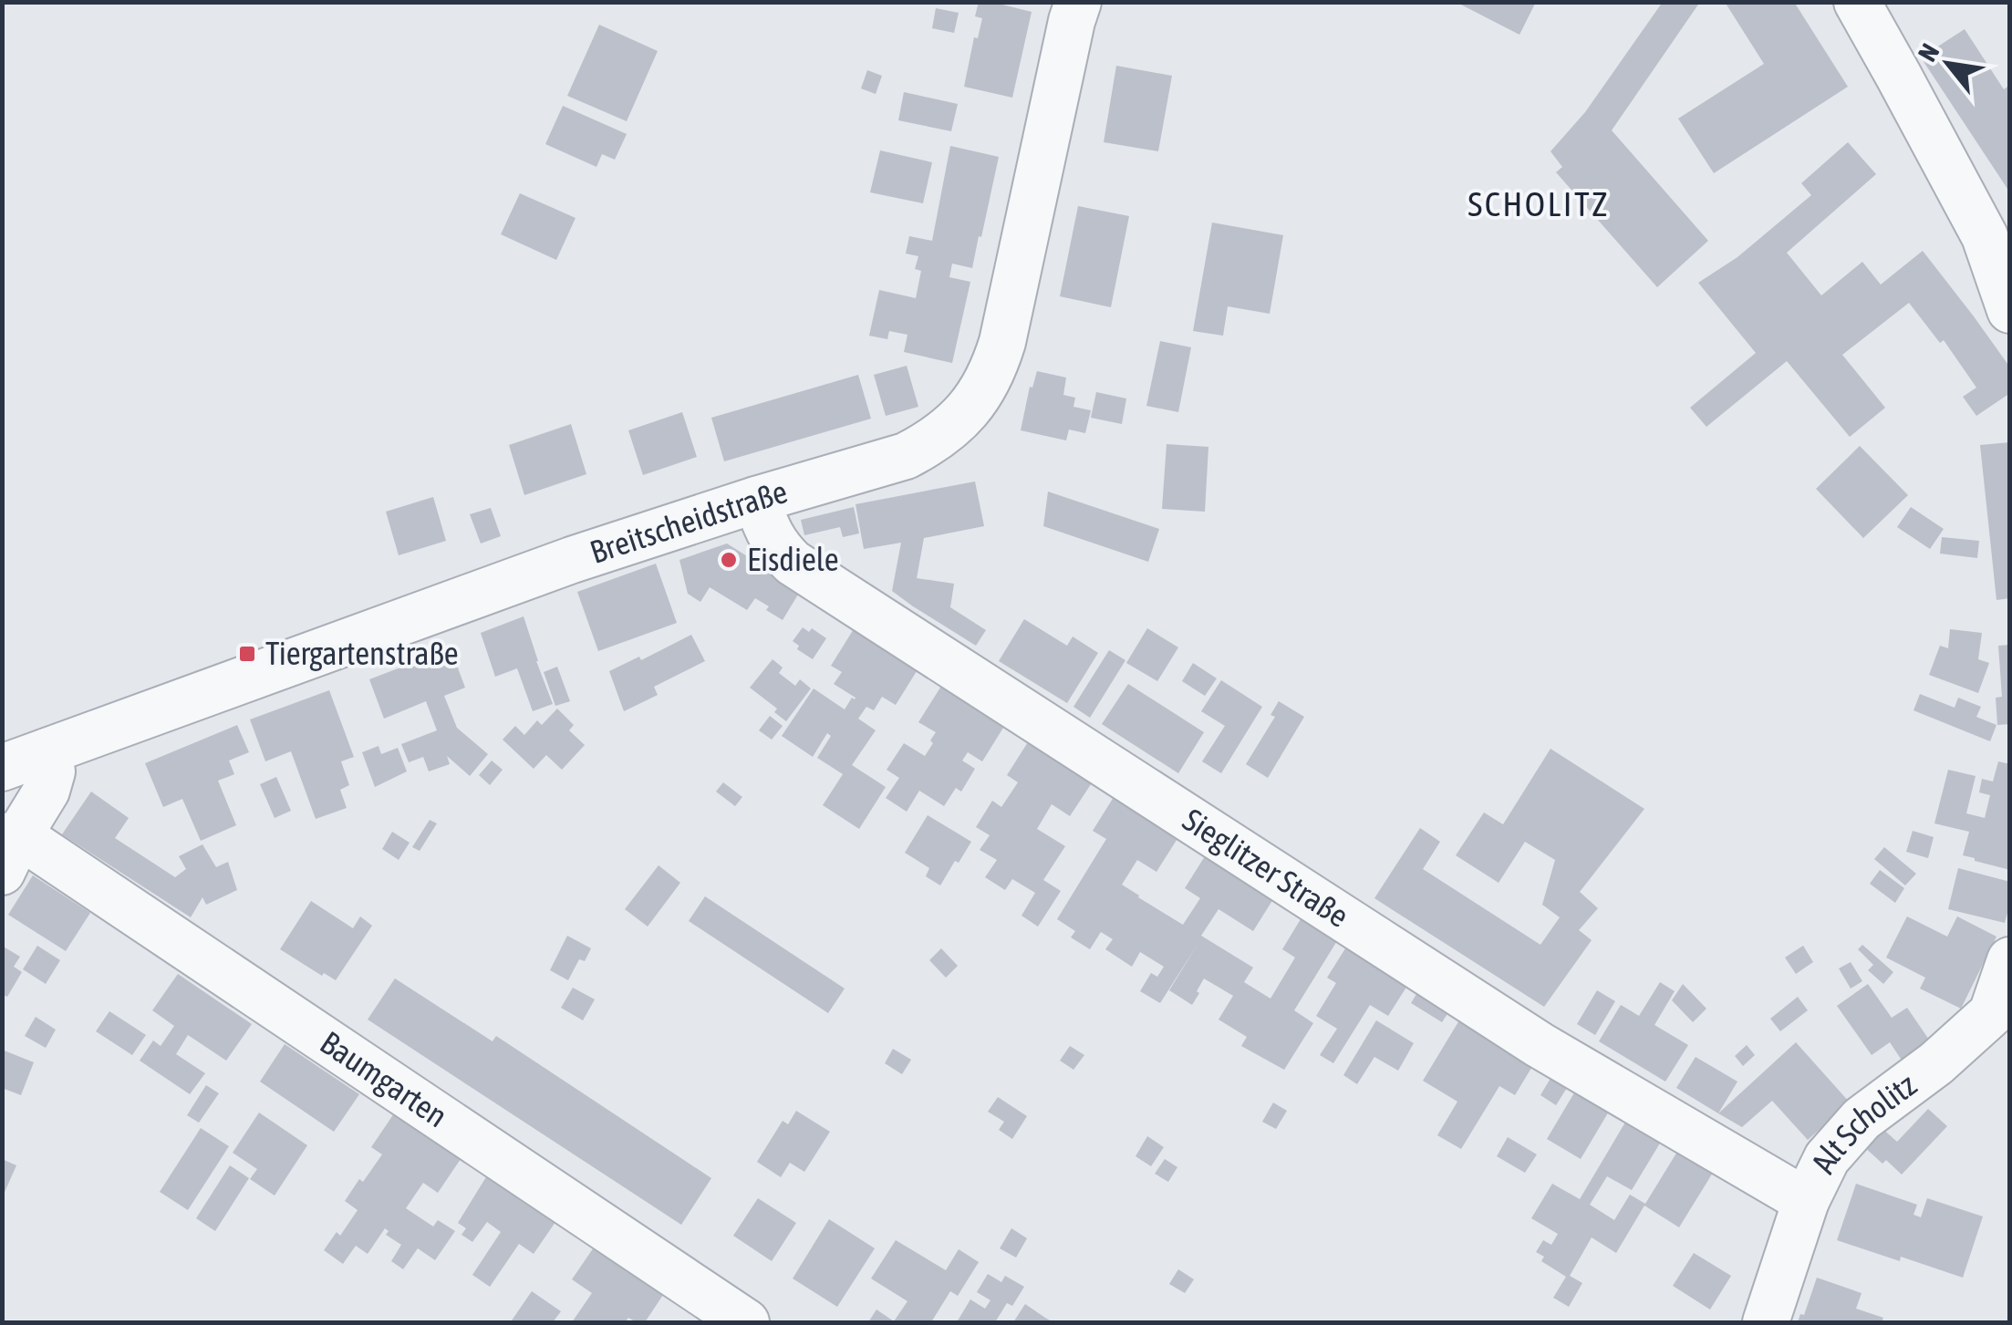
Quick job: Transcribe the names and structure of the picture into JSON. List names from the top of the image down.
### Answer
{
  "streets": {
    "street": [
      "Breitscheidstraße",
      "Sieglitzer Straße",
      "Baumgarten",
      "Alt Scholitz"
    ]
  },
  "crossings": [
    ["Breitscheidstraße", "Sieglitzer Straße"],
    ["Sieglitzer Straße", "Alt Scholitz"]
  ],
  "districts": ["SCHOLITZ"],
  "places": {
    "other": ["Eisdiele"],
    "transit": ["Tiergartenstraße"]
  },
  "north": "top left"
}
